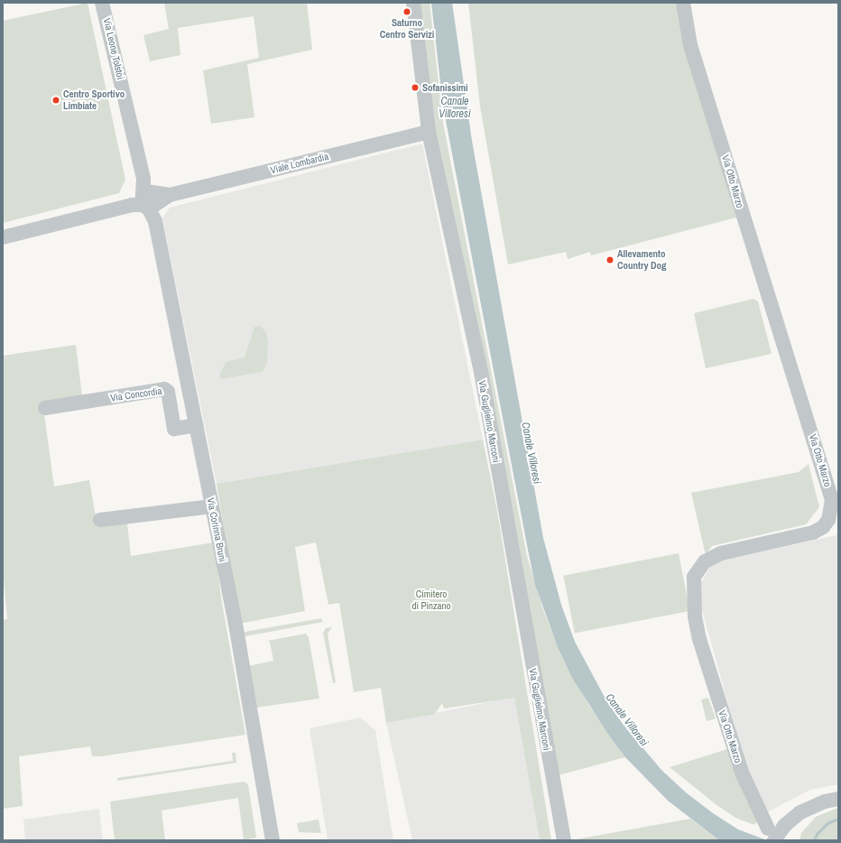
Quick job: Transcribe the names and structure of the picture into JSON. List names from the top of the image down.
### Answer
{
  "streets": {
    "street": [
      "Via Leone Tolstoi",
      "Viale Lombardia",
      "Via Otto Marzo",
      "Via Concordia",
      "Via Guglielmo Marconi",
      "Via Corinna Bruni"
    ]
  },
  "crossings": [
    ["Via Leone Tolstoi", "Viale Lombardia"],
    ["Via Leone Tolstoi", "Via Corinna Bruni"],
    ["Viale Lombardia", "Via Guglielmo Marconi"],
    ["Viale Lombardia", "Via Corinna Bruni"],
    ["Via Concordia", "Via Corinna Bruni"]
  ],
  "water": ["Canale Villoresi"],
  "parks": ["Cimitero di Pinzano"],
  "places": [
    "Saturno Centro Servizi",
    "Sofanissimi",
    "Centro Sportivo Limbiate",
    "Allevamento Country Dog"
  ]
}
